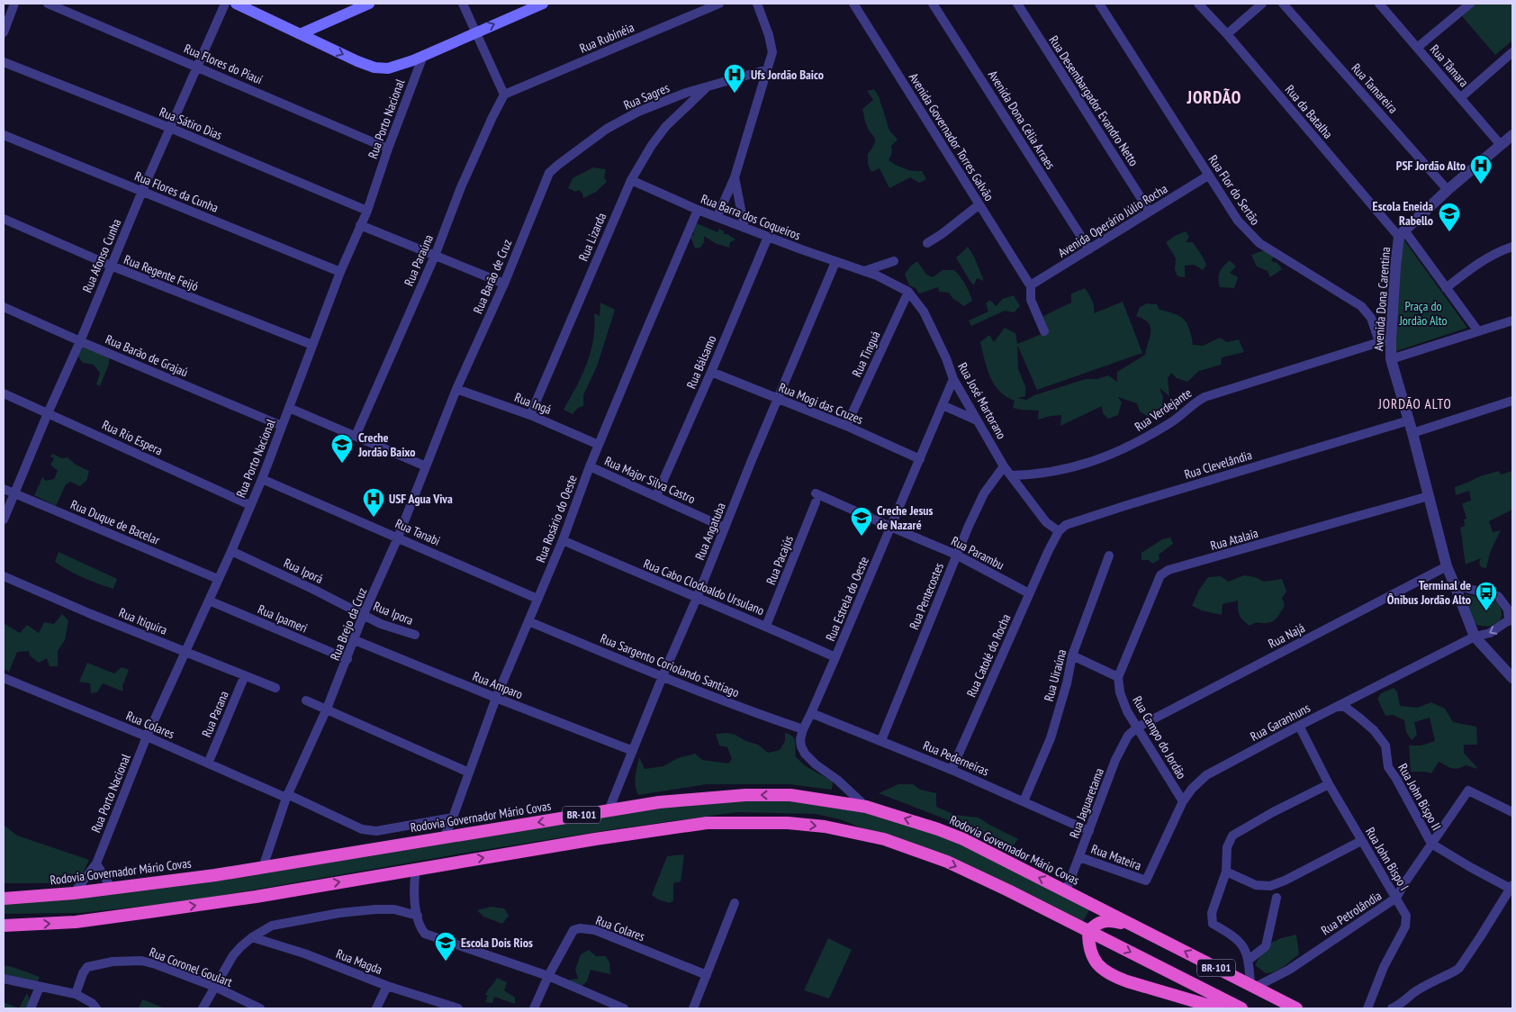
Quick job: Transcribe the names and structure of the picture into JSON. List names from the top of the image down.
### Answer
{
  "streets": {
    "highway": ["BR-101", "Rodovia Governador Mário Covas"],
    "street": [
      "Rua Rubinéia",
      "Rua Flores do Piauí",
      "Rua Tâmara",
      "Rua Tamareira",
      "Rua Sagres",
      "Rua Desembargador Evandro Netto",
      "Rua da Batalha",
      "Rua Porto Nacional",
      "Avenida Dona Célia Arraes",
      "Rua Sátiro Dias",
      "Avenida Governador Torres Galvão",
      "Rua Flor do Sertão",
      "Rua Flores da Cunha",
      "Rua Barra dos Coqueiros",
      "Avenida Operário Júlio Rocha",
      "Rua Lizarda",
      "Rua Afonso Cunha",
      "Rua Paraúna",
      "Rua Regente Feijó",
      "Rua Barão de Cruz",
      "Avenida Dona Carentina",
      "Rua Tinguá",
      "Rua Barão de Grajaú",
      "Rua Bálsamo",
      "Rua José Martorano",
      "Rua Ingá",
      "Rua Mogi das Cruzes",
      "Rua Verdejante",
      "Rua Rio Espera",
      "Rua Clevelândia",
      "Rua Major Silva Castro",
      "Rua Rosário do Oeste",
      "Rua Duque de Bacelar",
      "Rua Angatuba",
      "Rua Tanabi",
      "Rua Atalaia",
      "Rua Parambu",
      "Rua Pacajús",
      "Rua Iporá",
      "Rua Cabo Clodoaldo Ursulano",
      "Rua Pentecostes",
      "Rua Estrela do Oeste",
      "Rua Ipora",
      "Rua Ipameri",
      "Rua Itiquira",
      "Rua Brejo da Cruz",
      "Rua Najá",
      "Rua Catolé do Rocha",
      "Rua Sargento Coriolando Santiago",
      "Rua Uiraúna",
      "Rua Amparo",
      "Rua Parana",
      "Rua Garanhuns",
      "Rua Colares",
      "Rua Campo do Jordão",
      "Rua Pederneiras",
      "Rua John Bispo II",
      "Rua Jaguaretama",
      "Rua Mateira",
      "Rua John Bispo I",
      "Rua Petrolândia",
      "Rua Magda",
      "Rua Coronel Goulart"
    ]
  },
  "crossings": [
    ["Rua Rubinéia", "Rua Paraúna"],
    ["Rua Flores do Piauí", "Rua Porto Nacional"],
    ["Rua Flores do Piauí", "Rua Afonso Cunha"],
    ["Rua Sagres", "Rua Lizarda"],
    ["Rua Sagres", "Rua Barão de Cruz"],
    ["Rua Desembargador Evandro Netto", "Avenida Operário Júlio Rocha"],
    ["Rua da Batalha", "Avenida Dona Carentina"],
    ["Rua Porto Nacional", "Rua Sátiro Dias"],
    ["Rua Porto Nacional", "Rua Flores da Cunha"],
    ["Rua Porto Nacional", "Rua Regente Feijó"],
    ["Rua Porto Nacional", "Rua Barão de Grajaú"],
    ["Rua Porto Nacional", "Rua Rio Espera"],
    ["Rua Porto Nacional", "Rua Duque de Bacelar"],
    ["Rua Porto Nacional", "Rua Tanabi"],
    ["Rua Porto Nacional", "Rua Iporá"],
    ["Rua Porto Nacional", "Rua Ipameri"],
    ["Rua Porto Nacional", "Rua Itiquira"],
    ["Rua Porto Nacional", "Rua Colares"],
    ["Rua Porto Nacional", "Rodovia Governador Mário Covas"],
    ["Avenida Dona Célia Arraes", "Avenida Operário Júlio Rocha"],
    ["Rua Sátiro Dias", "Rua Afonso Cunha"],
    ["Avenida Governador Torres Galvão", "Avenida Operário Júlio Rocha"],
    ["Rua Flor do Sertão", "Avenida Operário Júlio Rocha"],
    ["Rua Flor do Sertão", "Avenida Dona Carentina"],
    ["Rua Flor do Sertão", "Rua Verdejante"],
    ["Rua Flores da Cunha", "Rua Afonso Cunha"],
    ["Rua Barra dos Coqueiros", "Rua Lizarda"],
    ["Rua Barra dos Coqueiros", "Rua Bálsamo"],
    ["Rua Barra dos Coqueiros", "Rua José Martorano"],
    ["Rua Barra dos Coqueiros", "Rua Rosário do Oeste"],
    ["Rua Barra dos Coqueiros", "Rua Angatuba"],
    ["Rua Lizarda", "Rua Ingá"],
    ["Rua Afonso Cunha", "Rua Regente Feijó"],
    ["Rua Afonso Cunha", "Rua Barão de Grajaú"],
    ["Rua Afonso Cunha", "Rua Rio Espera"],
    ["Rua Afonso Cunha", "Rua Duque de Bacelar"],
    ["Rua Barão de Cruz", "Rua Ingá"],
    ["Rua Barão de Cruz", "Rua Brejo da Cruz"],
    ["Avenida Dona Carentina", "Rua Verdejante"],
    ["Avenida Dona Carentina", "Rua Clevelândia"],
    ["Avenida Dona Carentina", "Rua Atalaia"],
    ["Avenida Dona Carentina", "Rua Najá"],
    ["Avenida Dona Carentina", "Rua Garanhuns"],
    ["Rua Tinguá", "Rua José Martorano"],
    ["Rua Tinguá", "Rua Mogi das Cruzes"],
    ["Rua Bálsamo", "Rua Mogi das Cruzes"],
    ["Rua Bálsamo", "Rua Major Silva Castro"],
    ["Rua José Martorano", "Rua Verdejante"],
    ["Rua José Martorano", "Rua Clevelândia"],
    ["Rua José Martorano", "Rua Pentecostes"],
    ["Rua José Martorano", "Rua Estrela do Oeste"],
    ["Rua José Martorano", "Rua Catolé do Rocha"],
    ["Rua Ingá", "Rua Rosário do Oeste"],
    ["Rua Ingá", "Rua Brejo da Cruz"],
    ["Rua Mogi das Cruzes", "Rua Angatuba"],
    ["Rua Mogi das Cruzes", "Rua Estrela do Oeste"],
    ["Rua Clevelândia", "Rua Catolé do Rocha"],
    ["Rua Major Silva Castro", "Rua Rosário do Oeste"],
    ["Rua Major Silva Castro", "Rua Angatuba"],
    ["Rua Rosário do Oeste", "Rua Tanabi"],
    ["Rua Rosário do Oeste", "Rua Cabo Clodoaldo Ursulano"],
    ["Rua Rosário do Oeste", "Rua Sargento Coriolando Santiago"],
    ["Rua Rosário do Oeste", "Rua Amparo"],
    ["Rua Rosário do Oeste", "Rodovia Governador Mário Covas"],
    ["Rua Angatuba", "Rua Cabo Clodoaldo Ursulano"],
    ["Rua Angatuba", "Rua Sargento Coriolando Santiago"],
    ["Rua Angatuba", "Rua Amparo"],
    ["Rua Angatuba", "Rodovia Governador Mário Covas"],
    ["Rua Tanabi", "Rua Brejo da Cruz"],
    ["Rua Atalaia", "Rua Campo do Jordão"],
    ["Rua Parambu", "Rua Pacajús"],
    ["Rua Parambu", "Rua Pentecostes"],
    ["Rua Parambu", "Rua Estrela do Oeste"],
    ["Rua Parambu", "Rua Catolé do Rocha"],
    ["Rua Pacajús", "Rua Cabo Clodoaldo Ursulano"],
    ["Rua Iporá", "Rua Ipora"],
    ["Rua Iporá", "Rua Brejo da Cruz"],
    ["Rua Cabo Clodoaldo Ursulano", "Rua Estrela do Oeste"],
    ["Rua Pentecostes", "Rua Pederneiras"],
    ["Rua Estrela do Oeste", "Rua Sargento Coriolando Santiago"],
    ["Rua Estrela do Oeste", "Rua Pederneiras"],
    ["Rua Estrela do Oeste", "Rodovia Governador Mário Covas"],
    ["Rua Ipora", "Rua Brejo da Cruz"],
    ["Rua Ipameri", "Rua Brejo da Cruz"],
    ["Rua Itiquira", "Rua Parana"],
    ["Rua Brejo da Cruz", "Rua Amparo"],
    ["Rua Brejo da Cruz", "Rua Colares"],
    ["Rua Brejo da Cruz", "Rodovia Governador Mário Covas"],
    ["Rua Najá", "Rua Campo do Jordão"],
    ["Rua Najá", "Rua Jaguaretama"],
    ["Rua Catolé do Rocha", "Rua Pederneiras"],
    ["Rua Uiraúna", "Rua Pederneiras"],
    ["Rua Parana", "Rua Colares"],
    ["Rua Garanhuns", "Rua Campo do Jordão"],
    ["Rua Garanhuns", "Rua John Bispo II"],
    ["Rua Garanhuns", "Rua Mateira"],
    ["Rua Garanhuns", "Rua John Bispo I"],
    ["Rua Campo do Jordão", "Rua Jaguaretama"],
    ["Rua Pederneiras", "Rua Jaguaretama"],
    ["Rua John Bispo II", "Rua Petrolândia"],
    ["Rua Jaguaretama", "Rodovia Governador Mário Covas"],
    ["Rua Jaguaretama", "Rua Mateira"],
    ["Rodovia Governador Mário Covas", "Rua Petrolândia"],
    ["Rua John Bispo I", "Rua Petrolândia"]
  ],
  "districts": ["JORDÃO", "JORDÃO ALTO"],
  "parks": ["Praça do Jordão Alto"],
  "places": {
    "hospital": ["Ufs Jordão Baico", "PSF Jordão Alto", "USF Agua Viva"],
    "school or university": [
      "Escola Eneida Rabello",
      "Creche Jordão Baixo",
      "Creche Jesus de Nazaré",
      "Escola Dois Rios"
    ],
    "bus stop": ["Terminal de Ônibus Jordão Alto"]
  }
}
